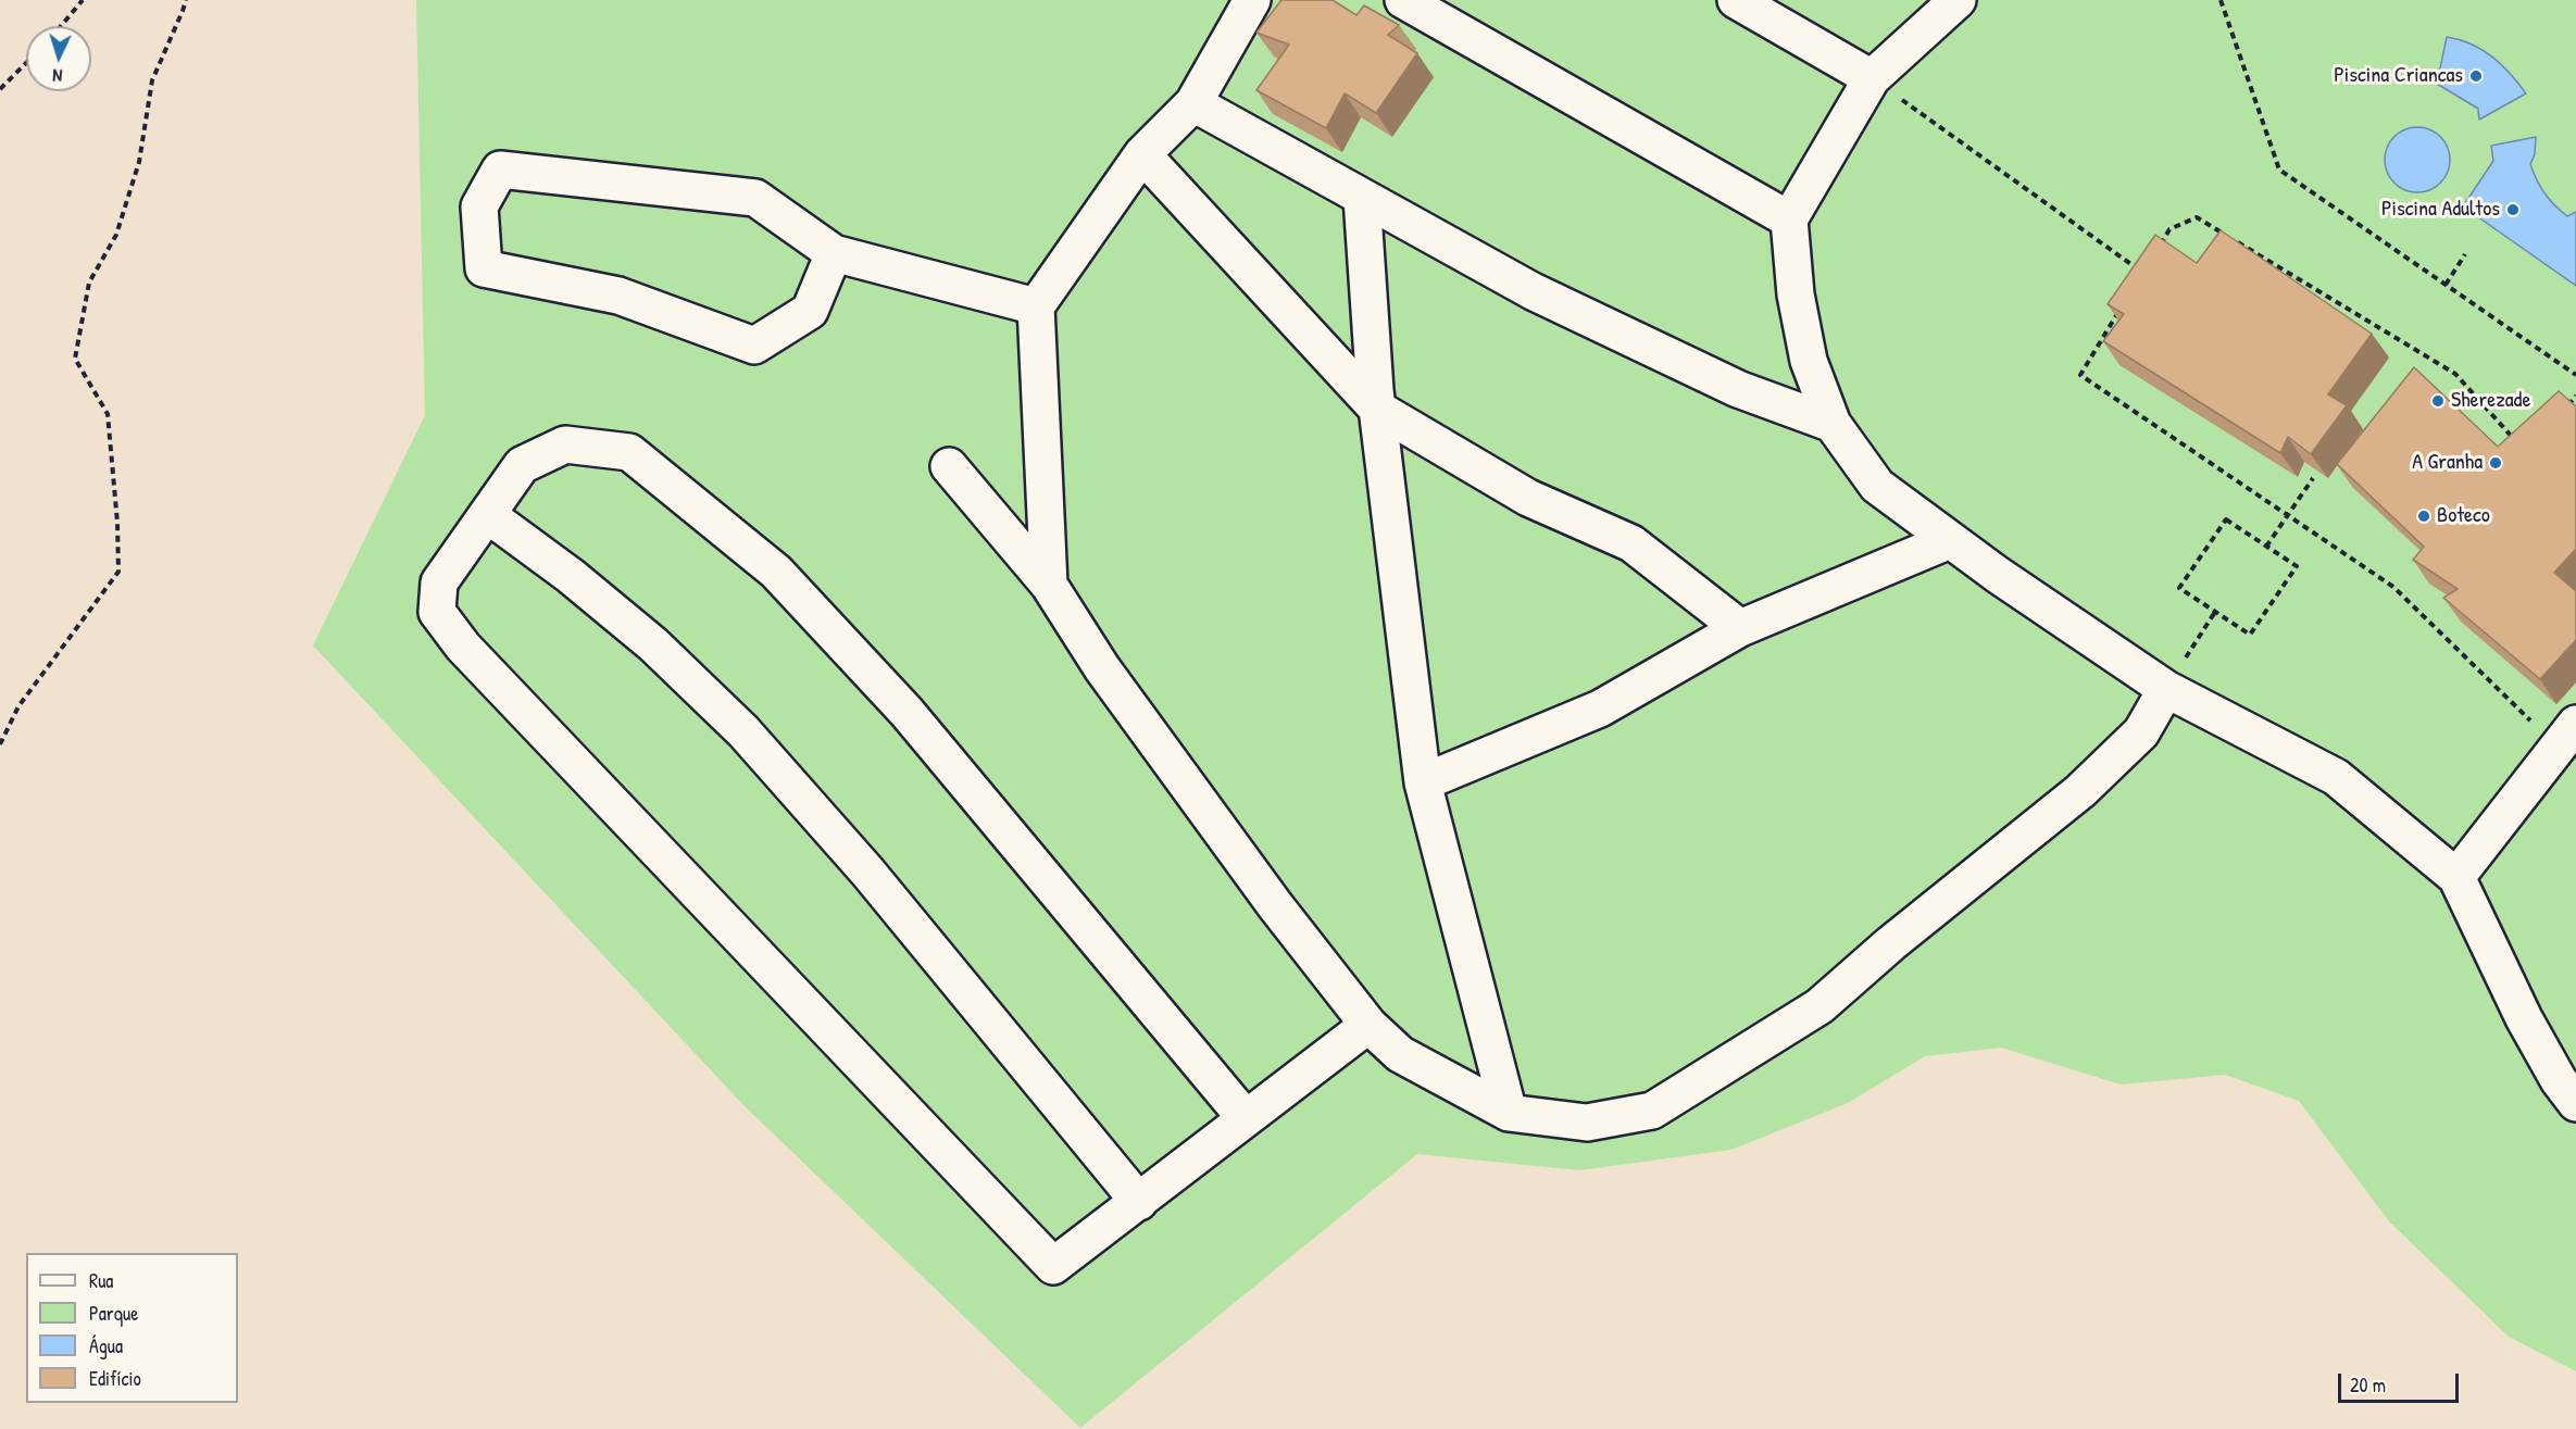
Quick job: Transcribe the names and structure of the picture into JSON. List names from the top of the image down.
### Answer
{
  "places": [
    "Piscina Criancas",
    "Piscina Adultos",
    "Sherezade",
    "A Granha",
    "Boteco"
  ],
  "legend": [
    "Rua",
    "Parque",
    "Água",
    "Edifício"
  ],
  "scale_bar": "20 m",
  "north": "bottom"
}
